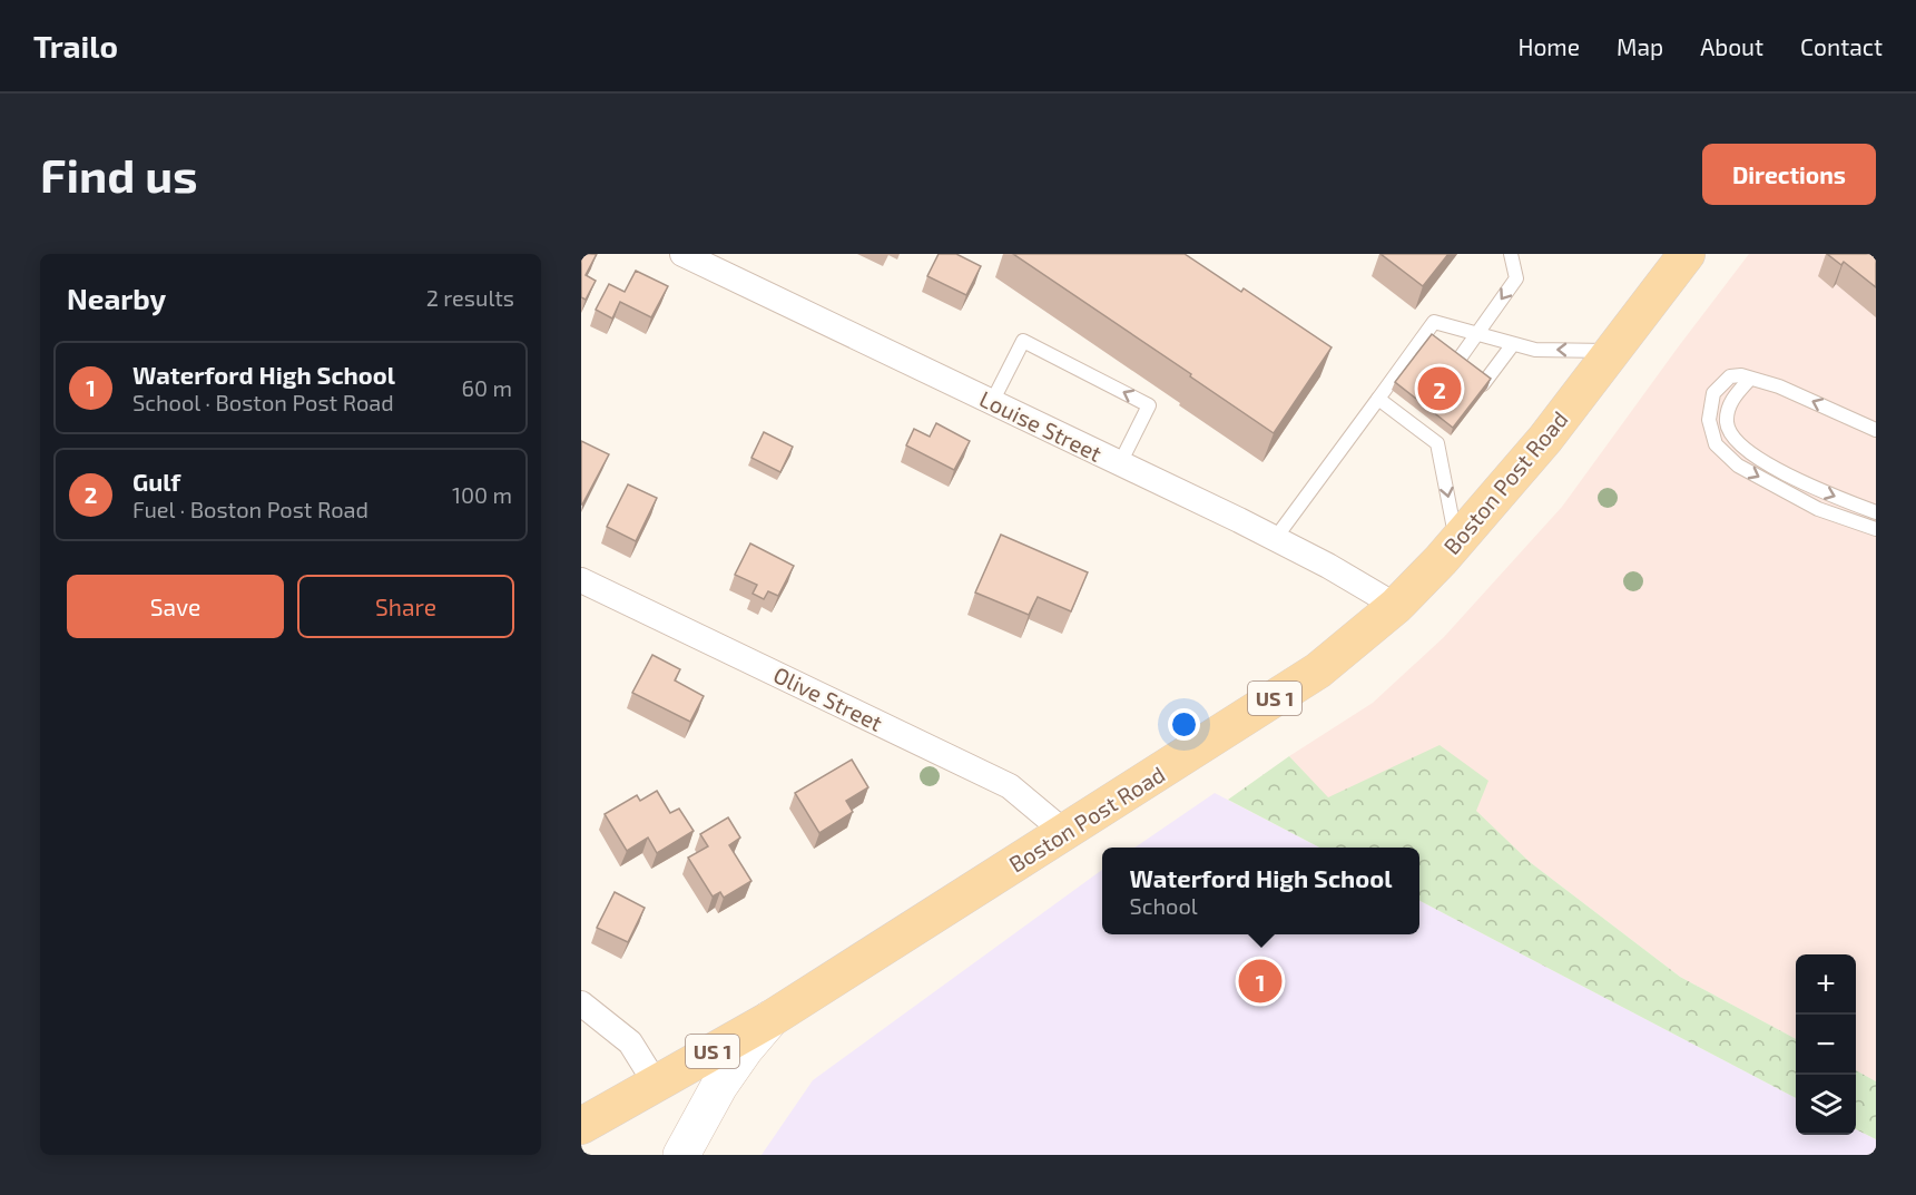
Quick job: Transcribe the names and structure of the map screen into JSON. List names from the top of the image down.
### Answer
{
  "streets": {
    "main road": ["Boston Post Road", "US 1"],
    "street": ["Louise Street", "Olive Street"]
  },
  "crossings": [
    ["Louise Street", "Boston Post Road"],
    ["Boston Post Road", "Olive Street"]
  ],
  "page": {
    "header": "Trailo",
    "nav": [
      "Home",
      "Map",
      "About",
      "Contact"
    ],
    "buttons": [
      "Directions",
      ["Save", "Share"]
    ],
    "title": "Find us",
    "heading": ["Nearby", "2 results"],
    "list": [
      {
        "mark": "1",
        "name": "Waterford High School",
        "note": "School · Boston Post Road",
        "value": "60 m"
      },
      {
        "mark": "2",
        "name": "Gulf",
        "note": "Fuel · Boston Post Road",
        "value": "100 m"
      }
    ],
    "pins": ["2", "1"],
    "popup": ["Waterford High School", "School"],
    "map_buttons": ["+", "−"]
  }
}
